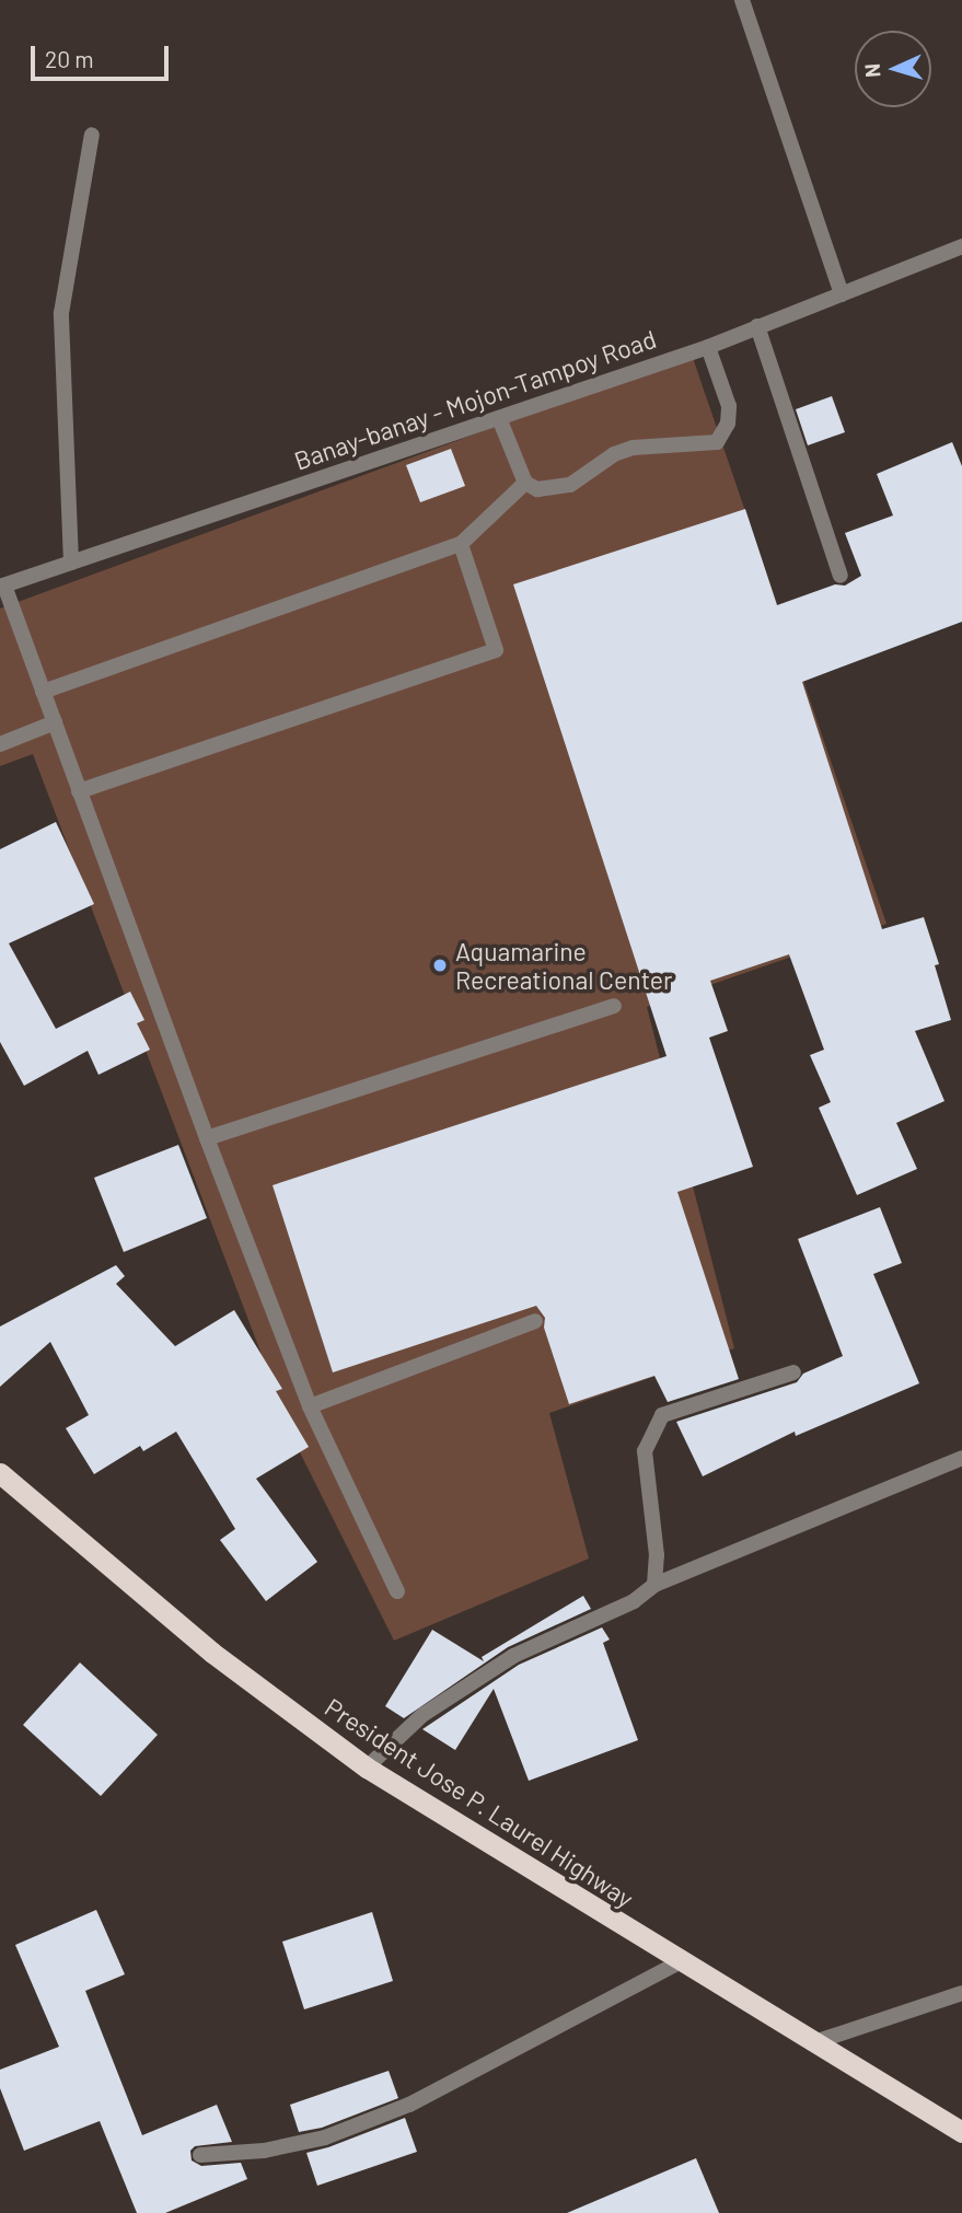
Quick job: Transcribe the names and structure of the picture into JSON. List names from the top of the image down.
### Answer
{
  "streets": {
    "highway": ["President Jose P. Laurel Highway"],
    "street": ["Banay-banay - Mojon-Tampoy Road"]
  },
  "places": ["Aquamarine Recreational Center"],
  "scale_bar": "20 m",
  "north": "left"
}
